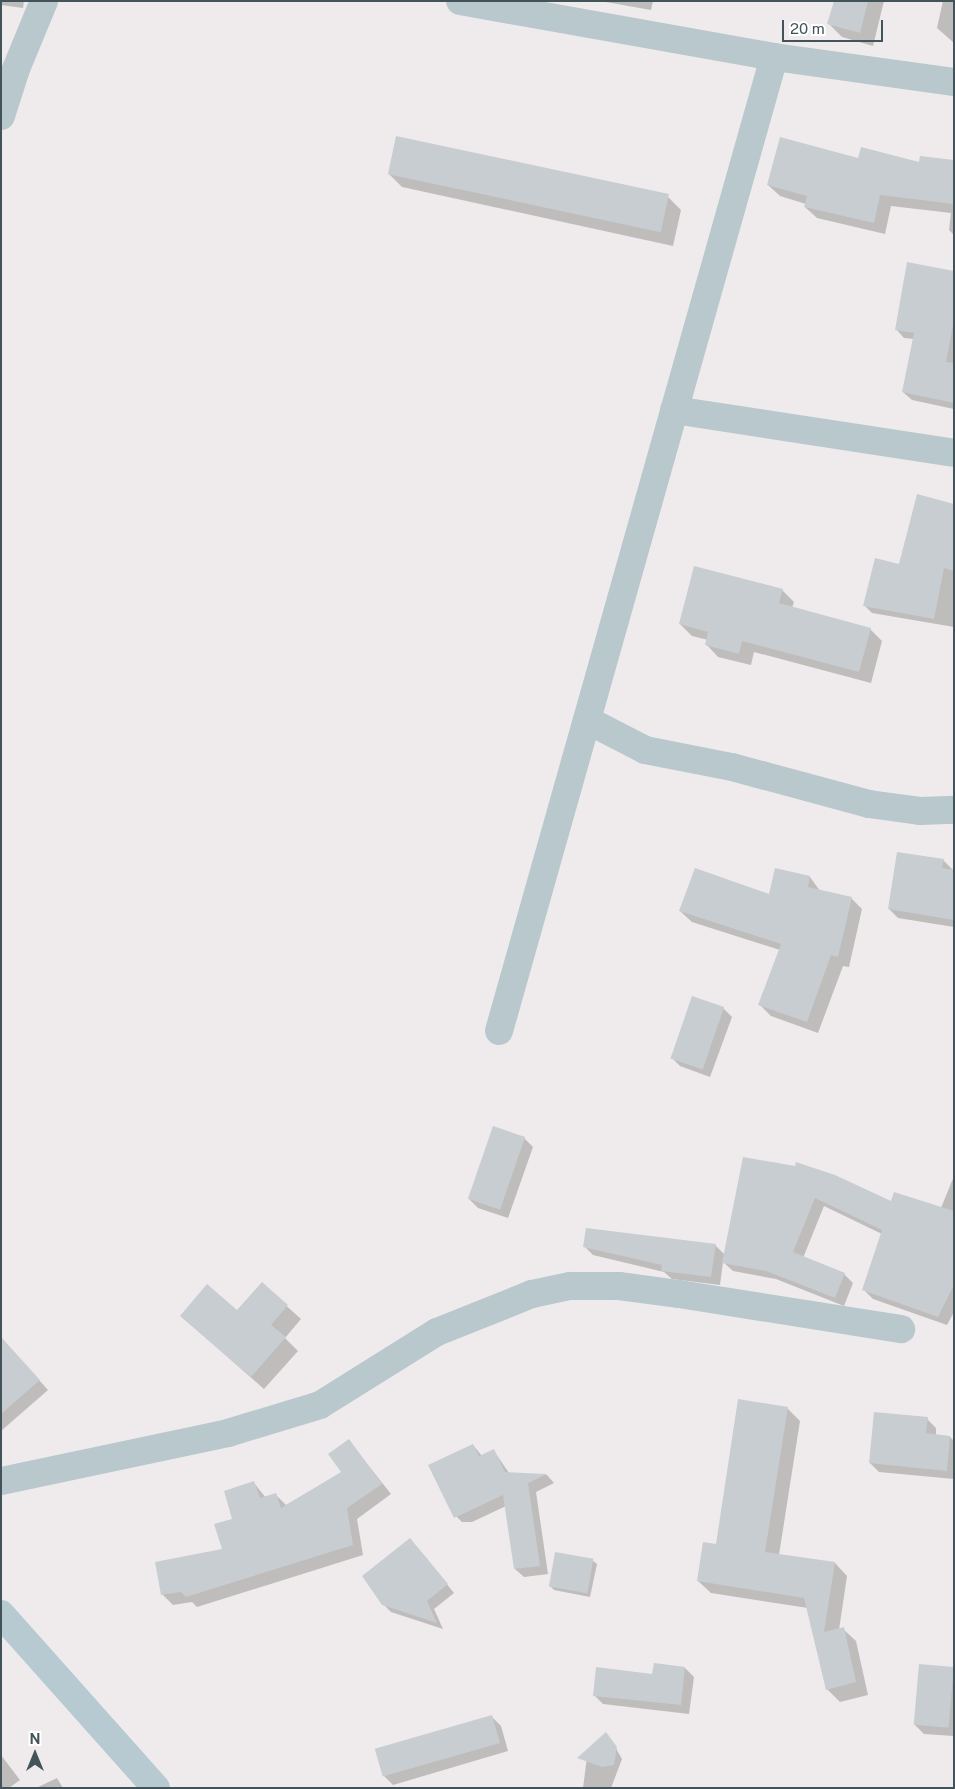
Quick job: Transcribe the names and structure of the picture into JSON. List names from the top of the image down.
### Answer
{
  "scale_bar": "20 m",
  "north": "top"
}
